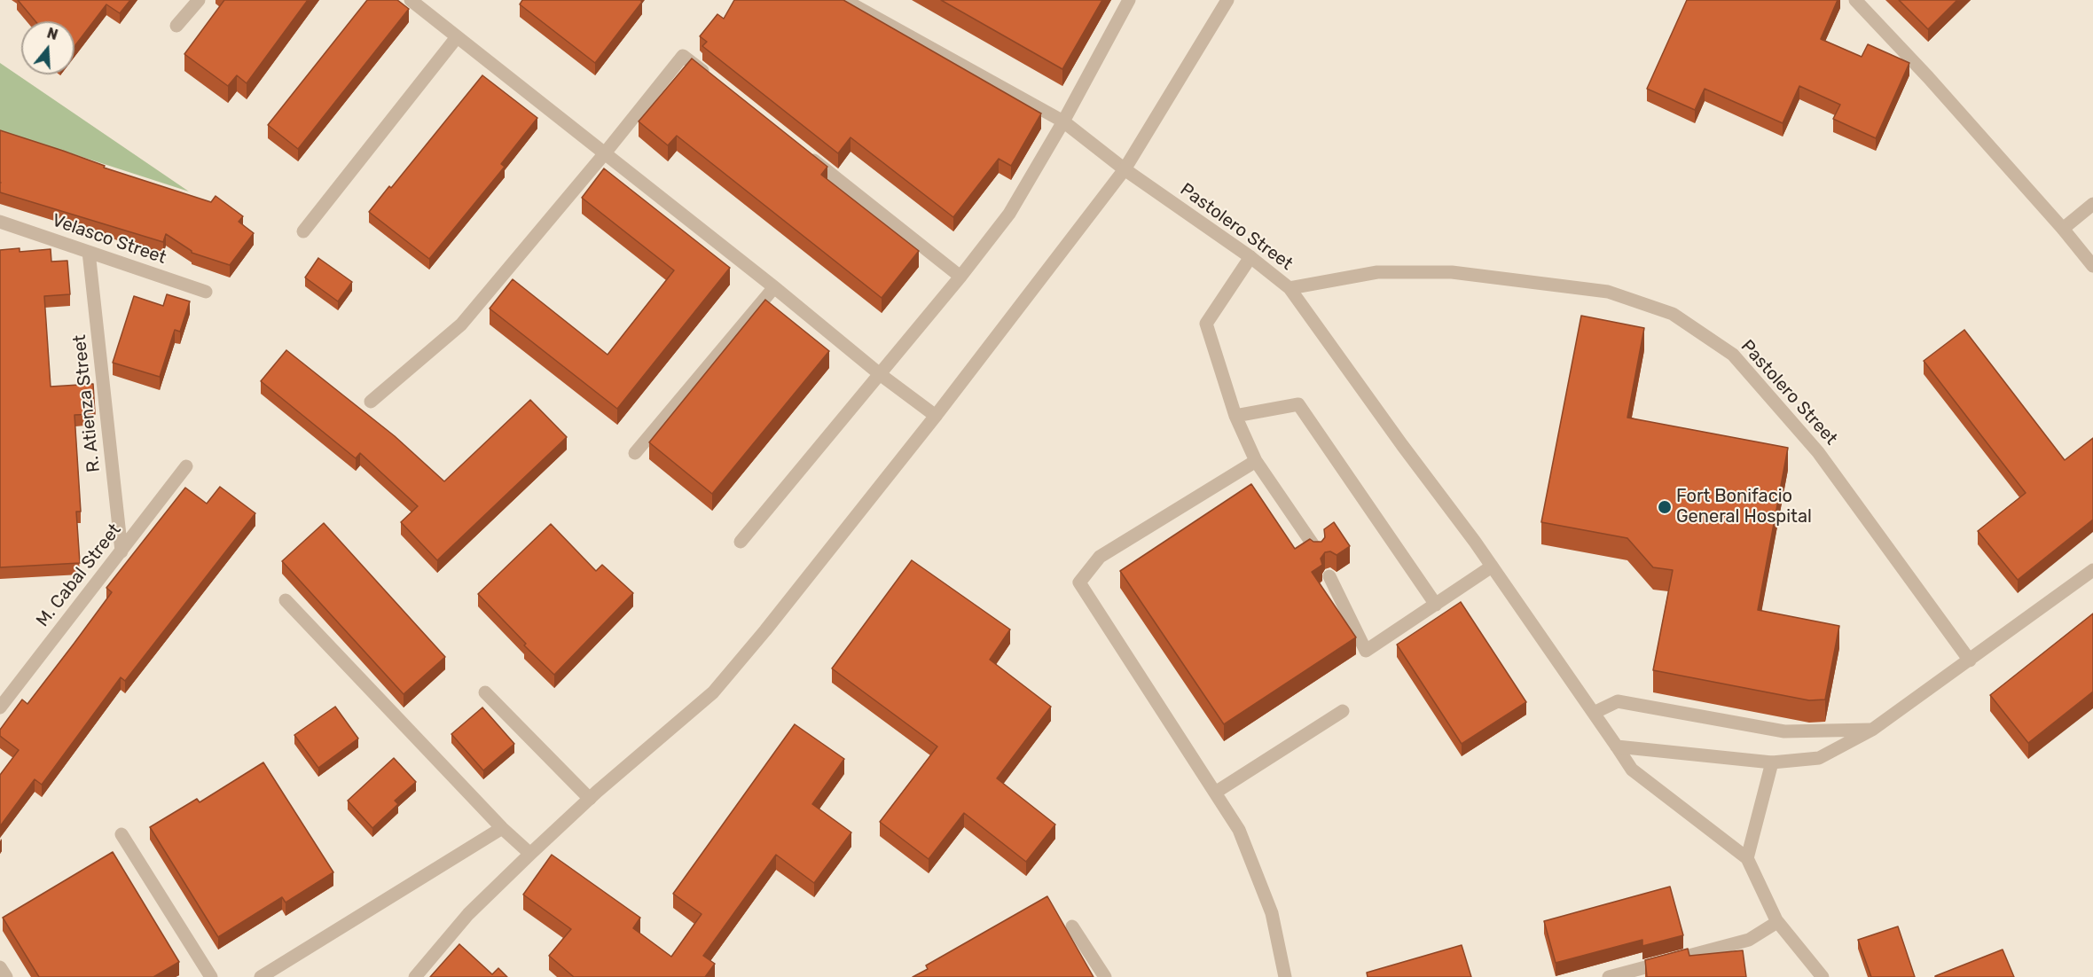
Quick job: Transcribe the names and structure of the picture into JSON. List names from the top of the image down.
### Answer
{
  "streets": {
    "street": [
      "Pastolero Street",
      "Velasco Street",
      "R. Atienza Street",
      "M. Cabal Street"
    ]
  },
  "crossings": [
    ["Velasco Street", "R. Atienza Street"],
    ["R. Atienza Street", "M. Cabal Street"]
  ],
  "places": ["Fort Bonifacio General Hospital"],
  "north": "top"
}
